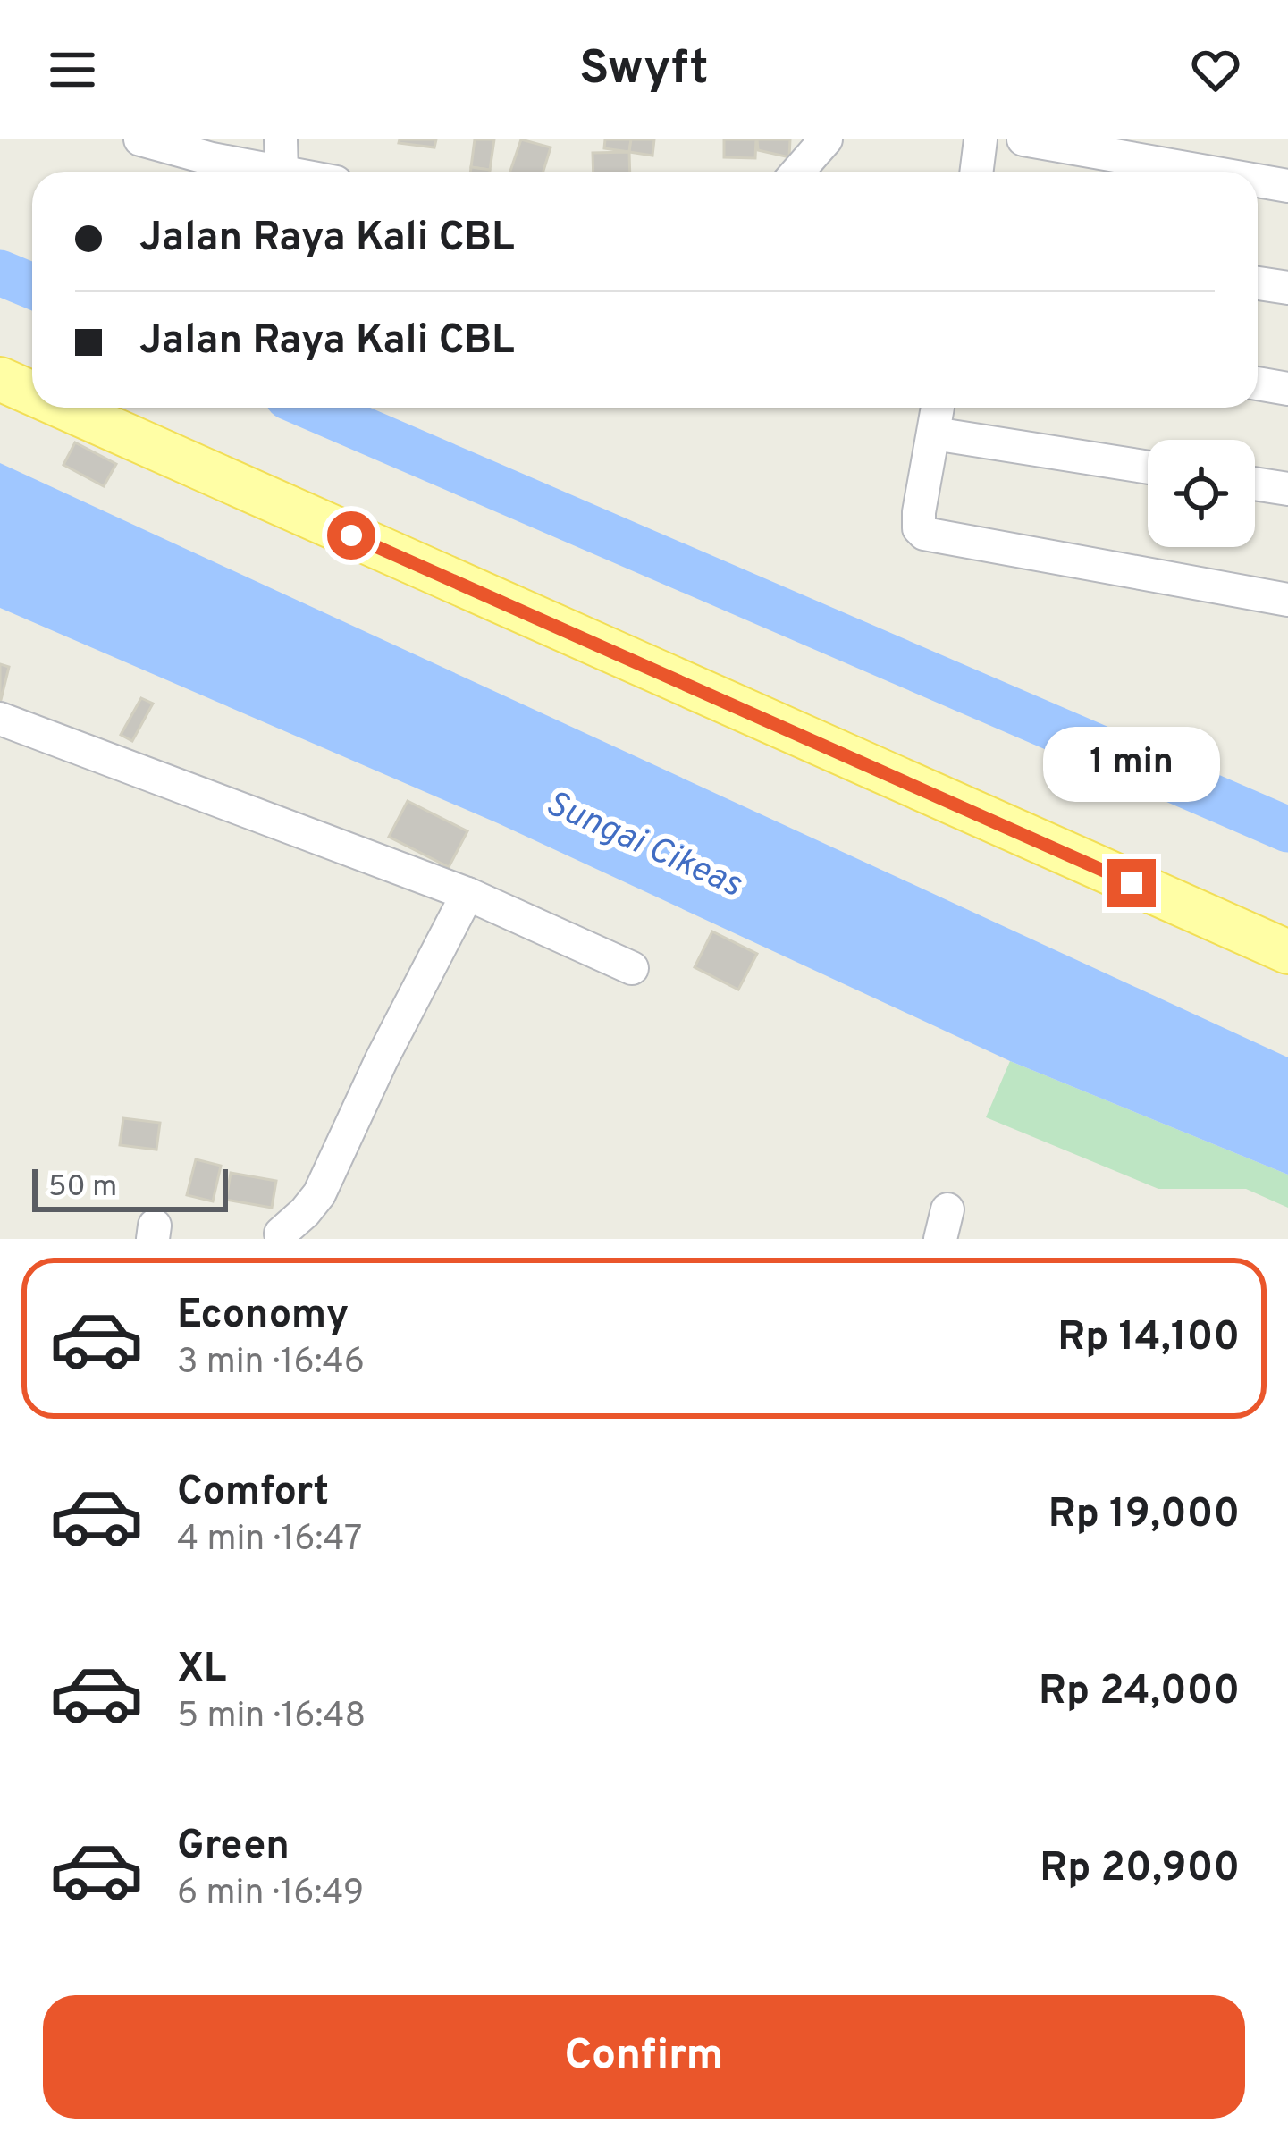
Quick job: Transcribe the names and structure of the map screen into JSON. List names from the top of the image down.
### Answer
{
  "water": ["Sungai Cikeas"],
  "scale_bar": "50 m",
  "page": {
    "header": "Swyft",
    "banner": ["Jalan Raya Kali CBL", "Jalan Raya Kali CBL"],
    "bubble": "1 min",
    "scale": "50 m",
    "list": [
      {
        "name": "Economy",
        "note": "3 min · 16:46",
        "value": "Rp 14,100"
      },
      {
        "name": "Comfort",
        "note": "4 min · 16:47",
        "value": "Rp 19,000"
      },
      {
        "name": "XL",
        "note": "5 min · 16:48",
        "value": "Rp 24,000"
      },
      {
        "name": "Green",
        "note": "6 min · 16:49",
        "value": "Rp 20,900"
      }
    ],
    "buttons": "Confirm"
  }
}
